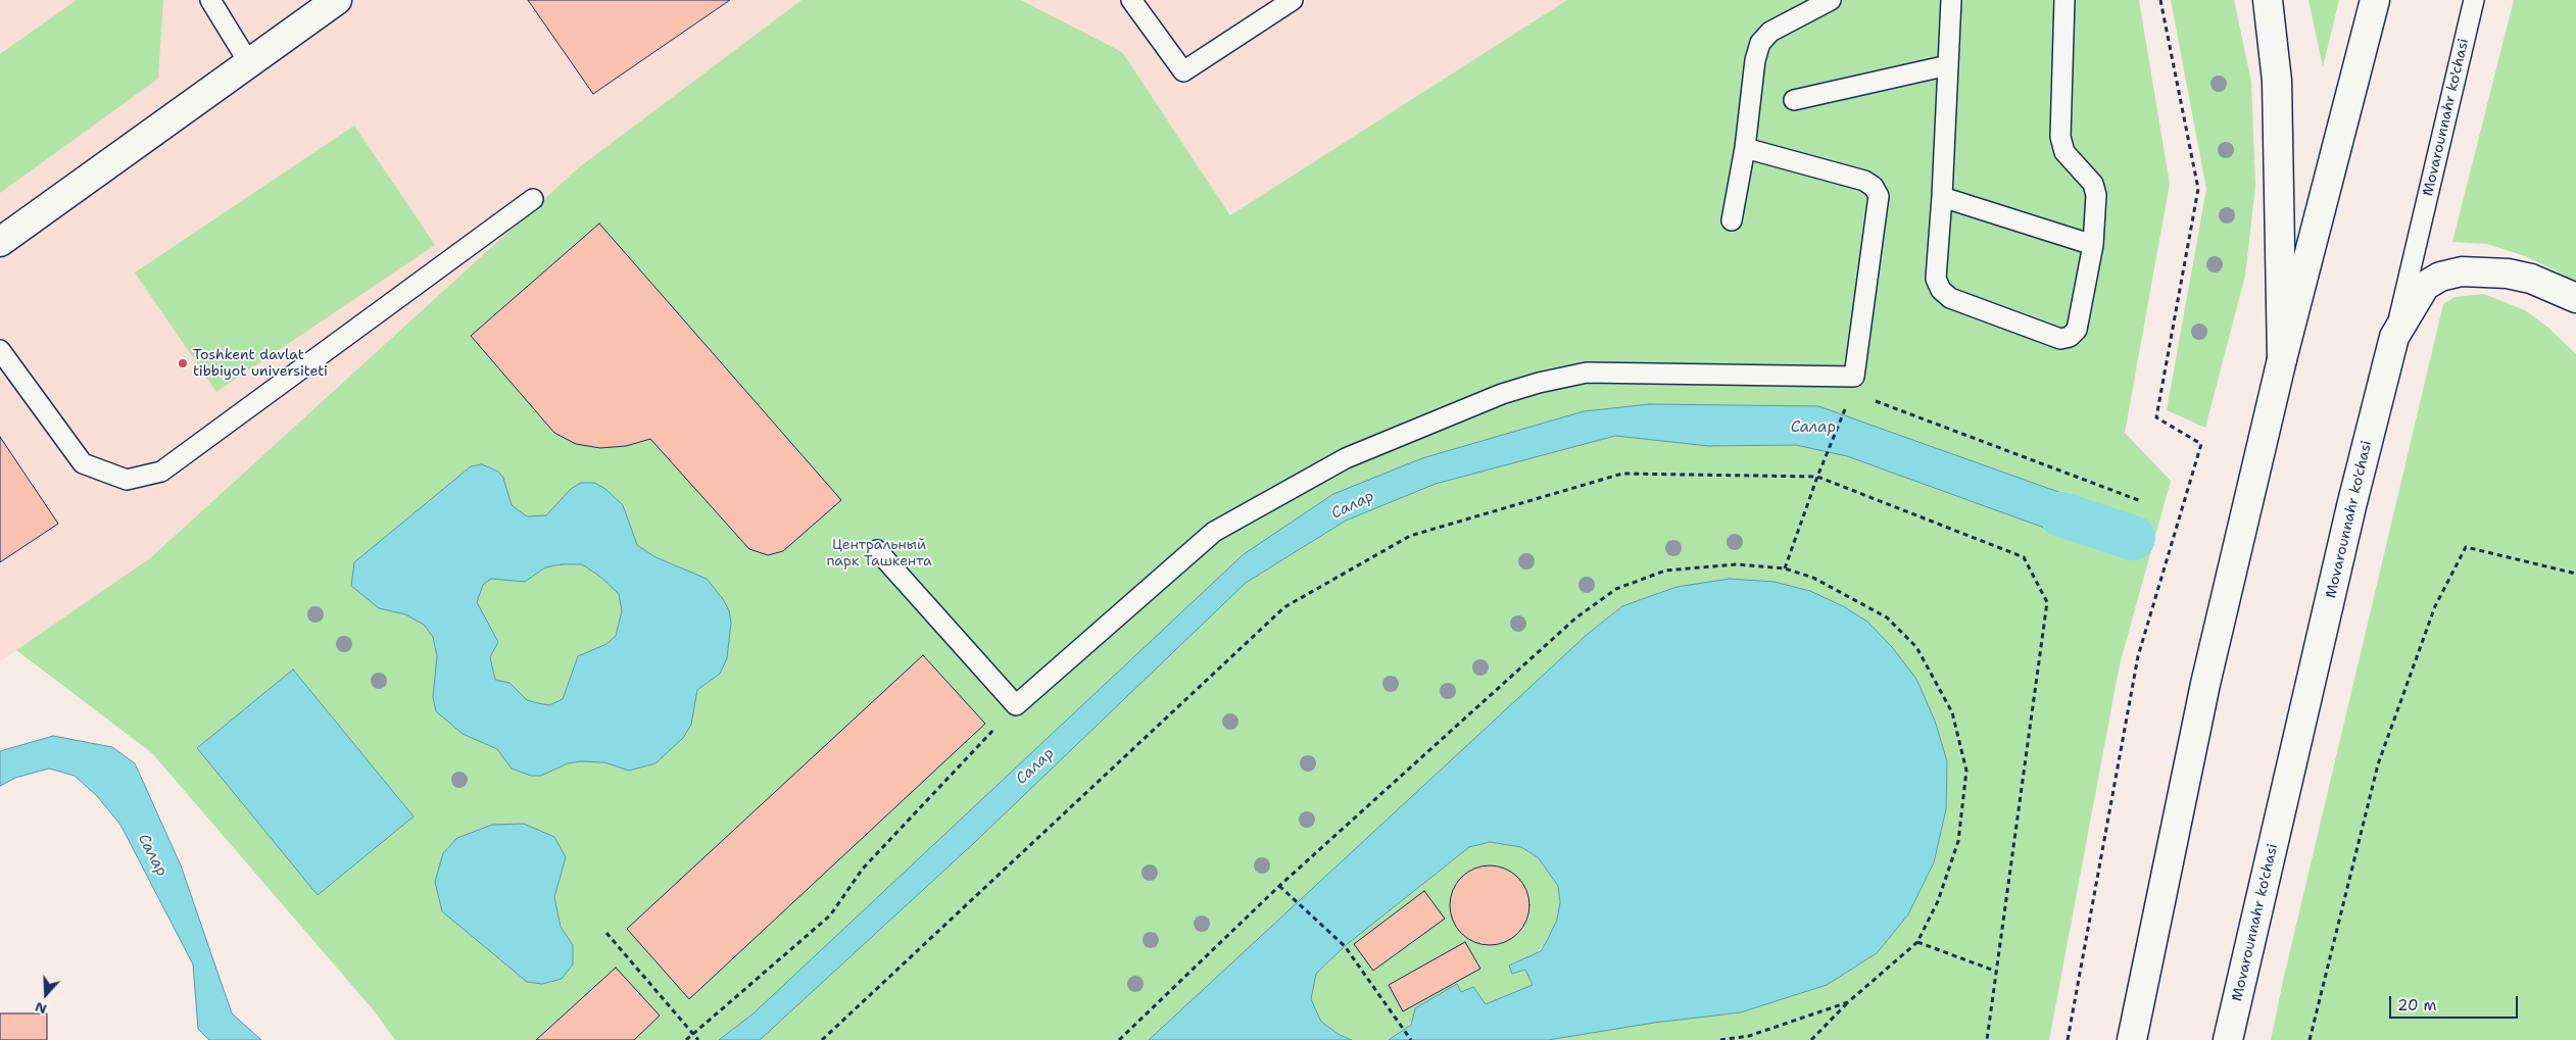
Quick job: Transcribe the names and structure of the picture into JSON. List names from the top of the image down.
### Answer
{
  "streets": {
    "street": ["Movarounnahr ko'chasi"]
  },
  "water": ["Салар"],
  "parks": ["Центральный парк Ташкента"],
  "places": ["Toshkent davlat tibbiyot universiteti"],
  "scale_bar": "20 m",
  "north": "bottom"
}
